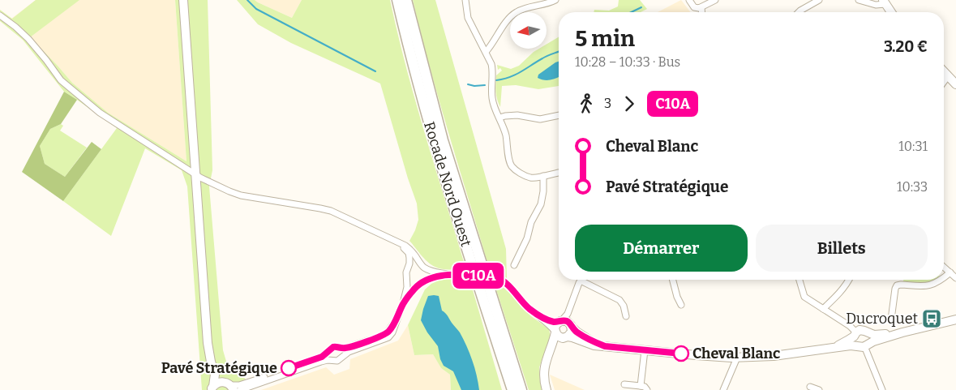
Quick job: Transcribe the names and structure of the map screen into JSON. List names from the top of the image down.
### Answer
{
  "streets": {
    "highway": ["Rocade Nord Ouest"]
  },
  "places": {
    "bus stop": ["Ducroquet"],
    "other": ["Cheval Blanc", "Pavé Stratégique"]
  },
  "lines": ["bus line C10A"],
  "north": "left",
  "page": {
    "on_map": "C10A",
    "heading": ["5 min", "10:28 – 10:33 · Bus", "3.20 €"],
    "legs": ["3", "C10A"],
    "list": [
      {
        "name": "Cheval Blanc",
        "value": "10:31"
      },
      {
        "name": "Pavé Stratégique",
        "value": "10:33"
      }
    ],
    "buttons": ["Démarrer", "Billets"]
  }
}
